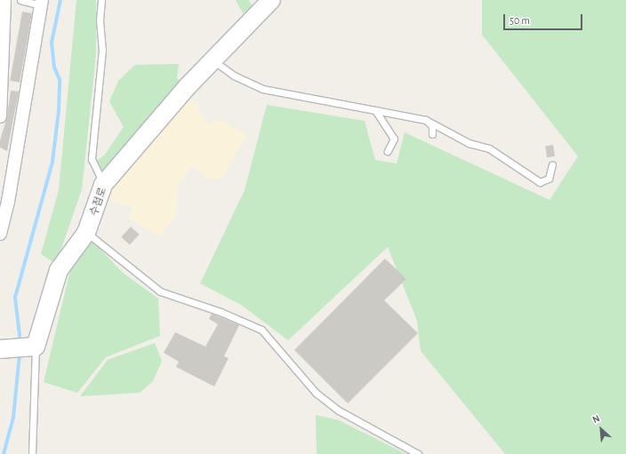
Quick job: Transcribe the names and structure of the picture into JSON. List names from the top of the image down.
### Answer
{
  "streets": {
    "main road": ["수점로"]
  },
  "scale_bar": "50 m",
  "north": "top left"
}
